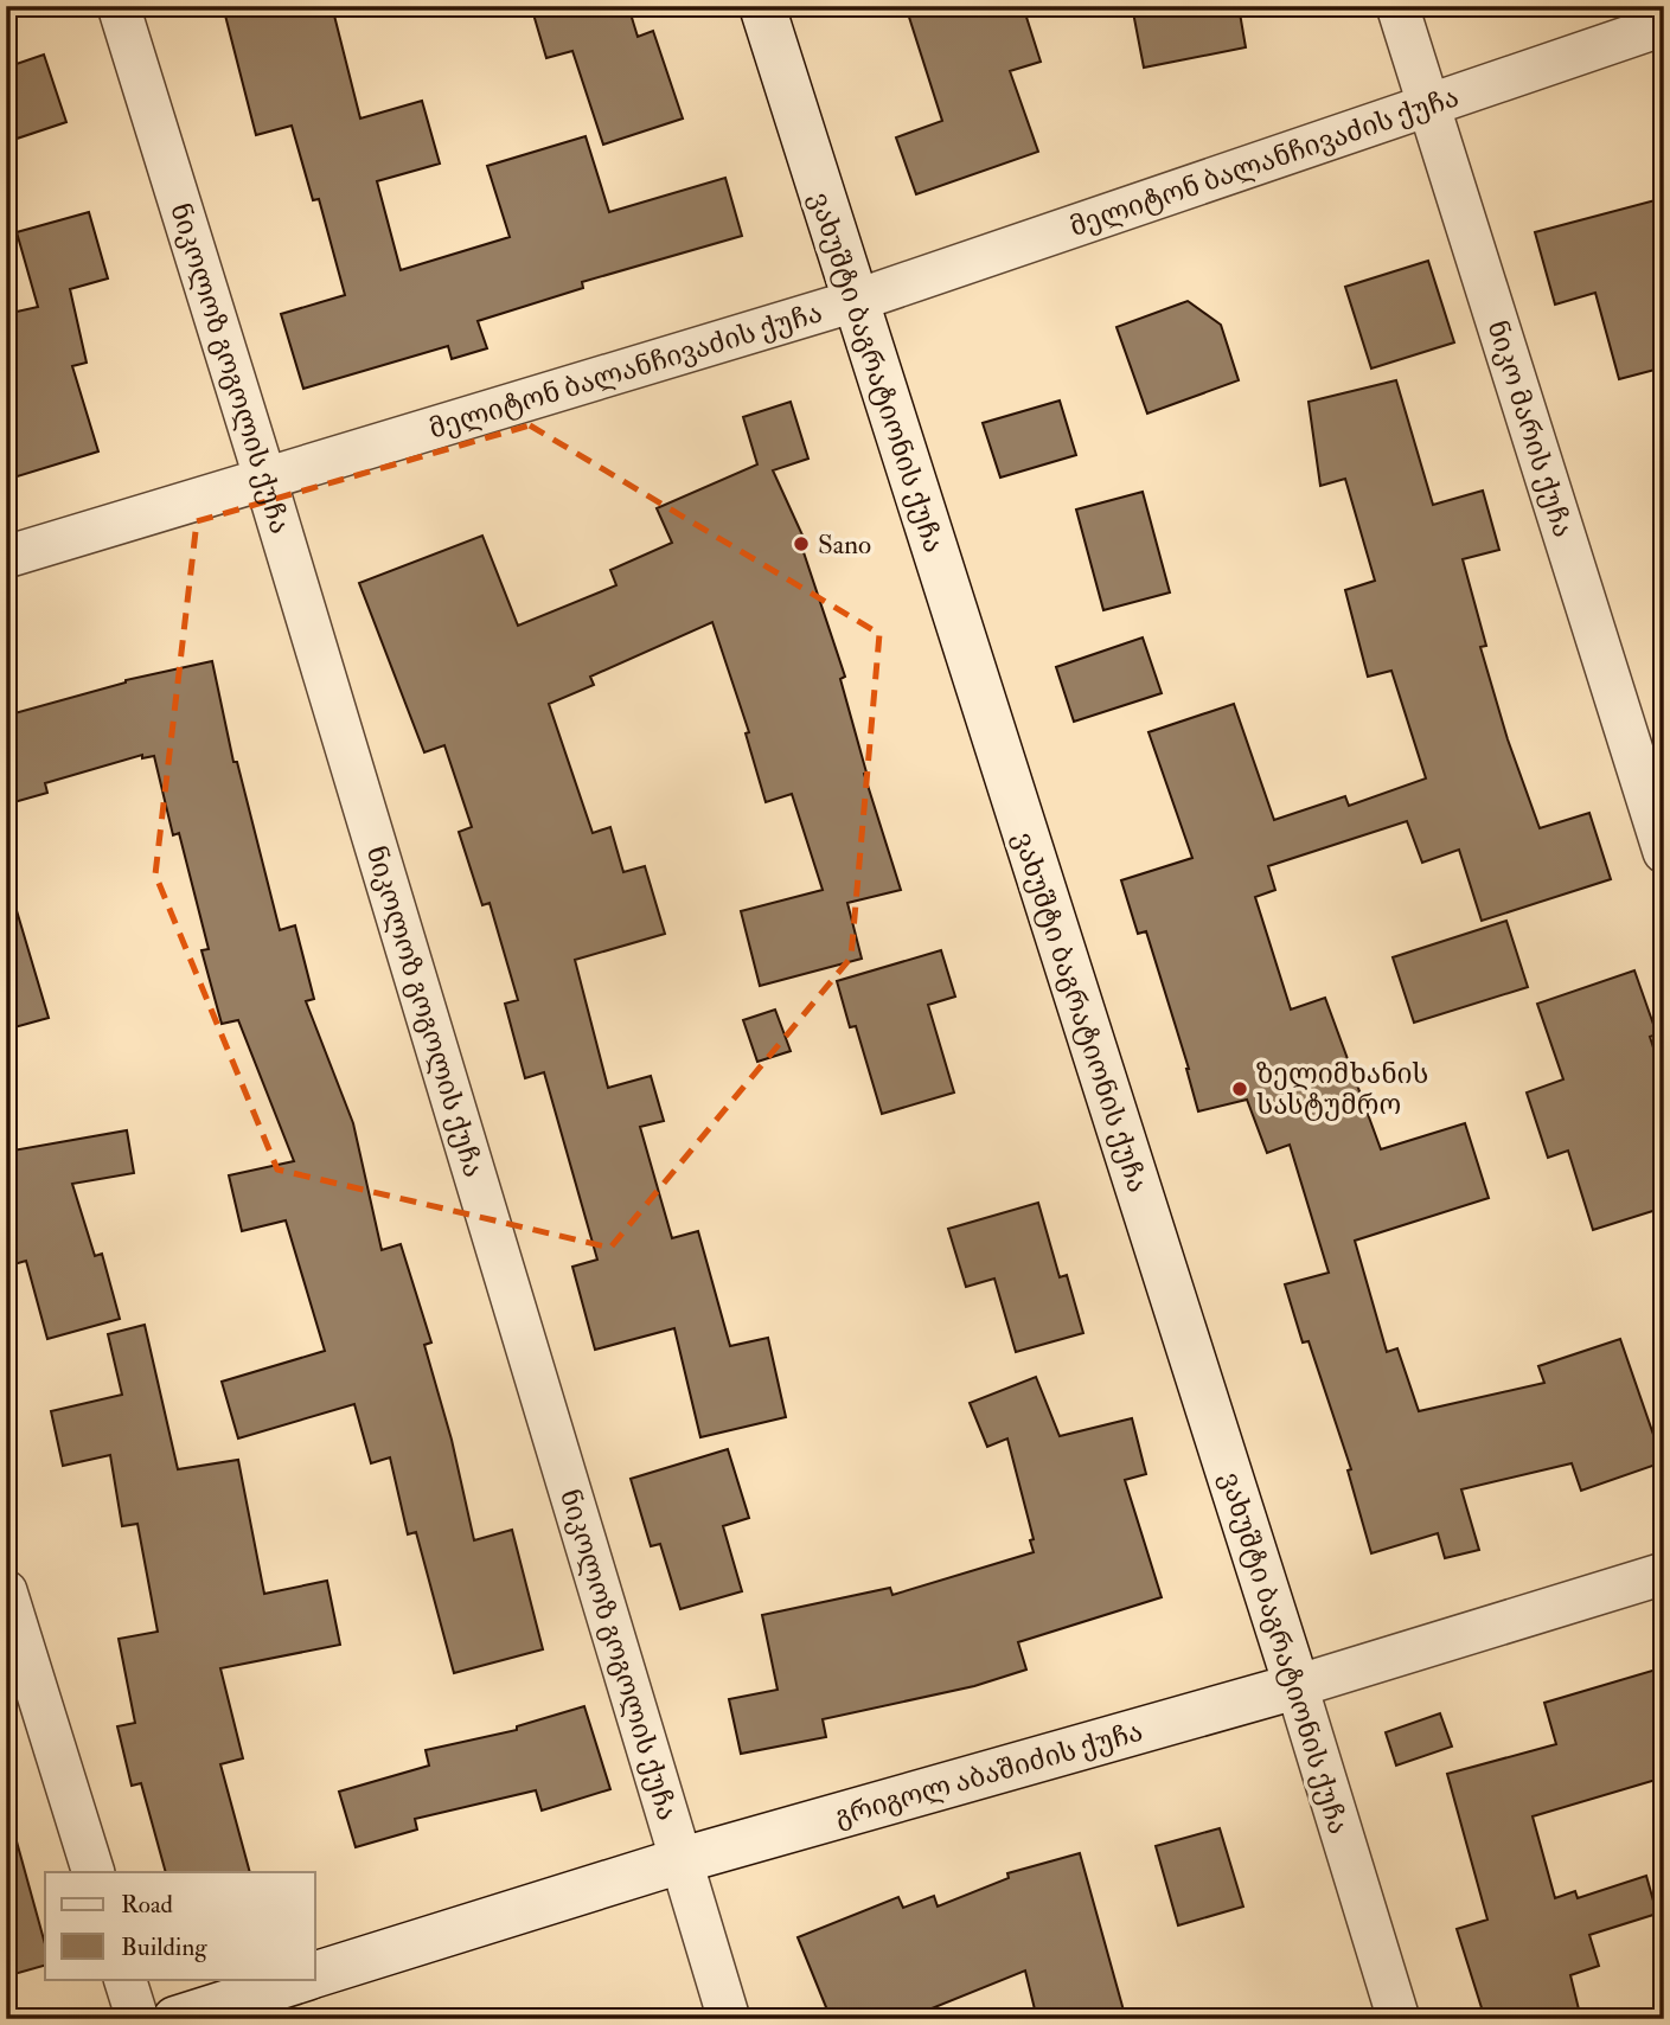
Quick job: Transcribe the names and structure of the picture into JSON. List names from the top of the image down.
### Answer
{
  "streets": {
    "street": [
      "მელიტონ ბალანჩივაძის ქუჩა",
      "ნიკოლოზ გოგოლის ქუჩა",
      "ვახუშტი ბაგრატიონის ქუჩა",
      "ნიკო მარის ქუჩა",
      "გრიგოლ აბაშიძის ქუჩა"
    ]
  },
  "crossings": [
    ["მელიტონ ბალანჩივაძის ქუჩა", "ნიკოლოზ გოგოლის ქუჩა"],
    ["მელიტონ ბალანჩივაძის ქუჩა", "ვახუშტი ბაგრატიონის ქუჩა"],
    ["მელიტონ ბალანჩივაძის ქუჩა", "ნიკო მარის ქუჩა"],
    ["ნიკოლოზ გოგოლის ქუჩა", "გრიგოლ აბაშიძის ქუჩა"],
    ["ვახუშტი ბაგრატიონის ქუჩა", "გრიგოლ აბაშიძის ქუჩა"]
  ],
  "places": ["Sano", "ზელიმხანის სასტუმრო"],
  "legend": ["Road", "Building"]
}
